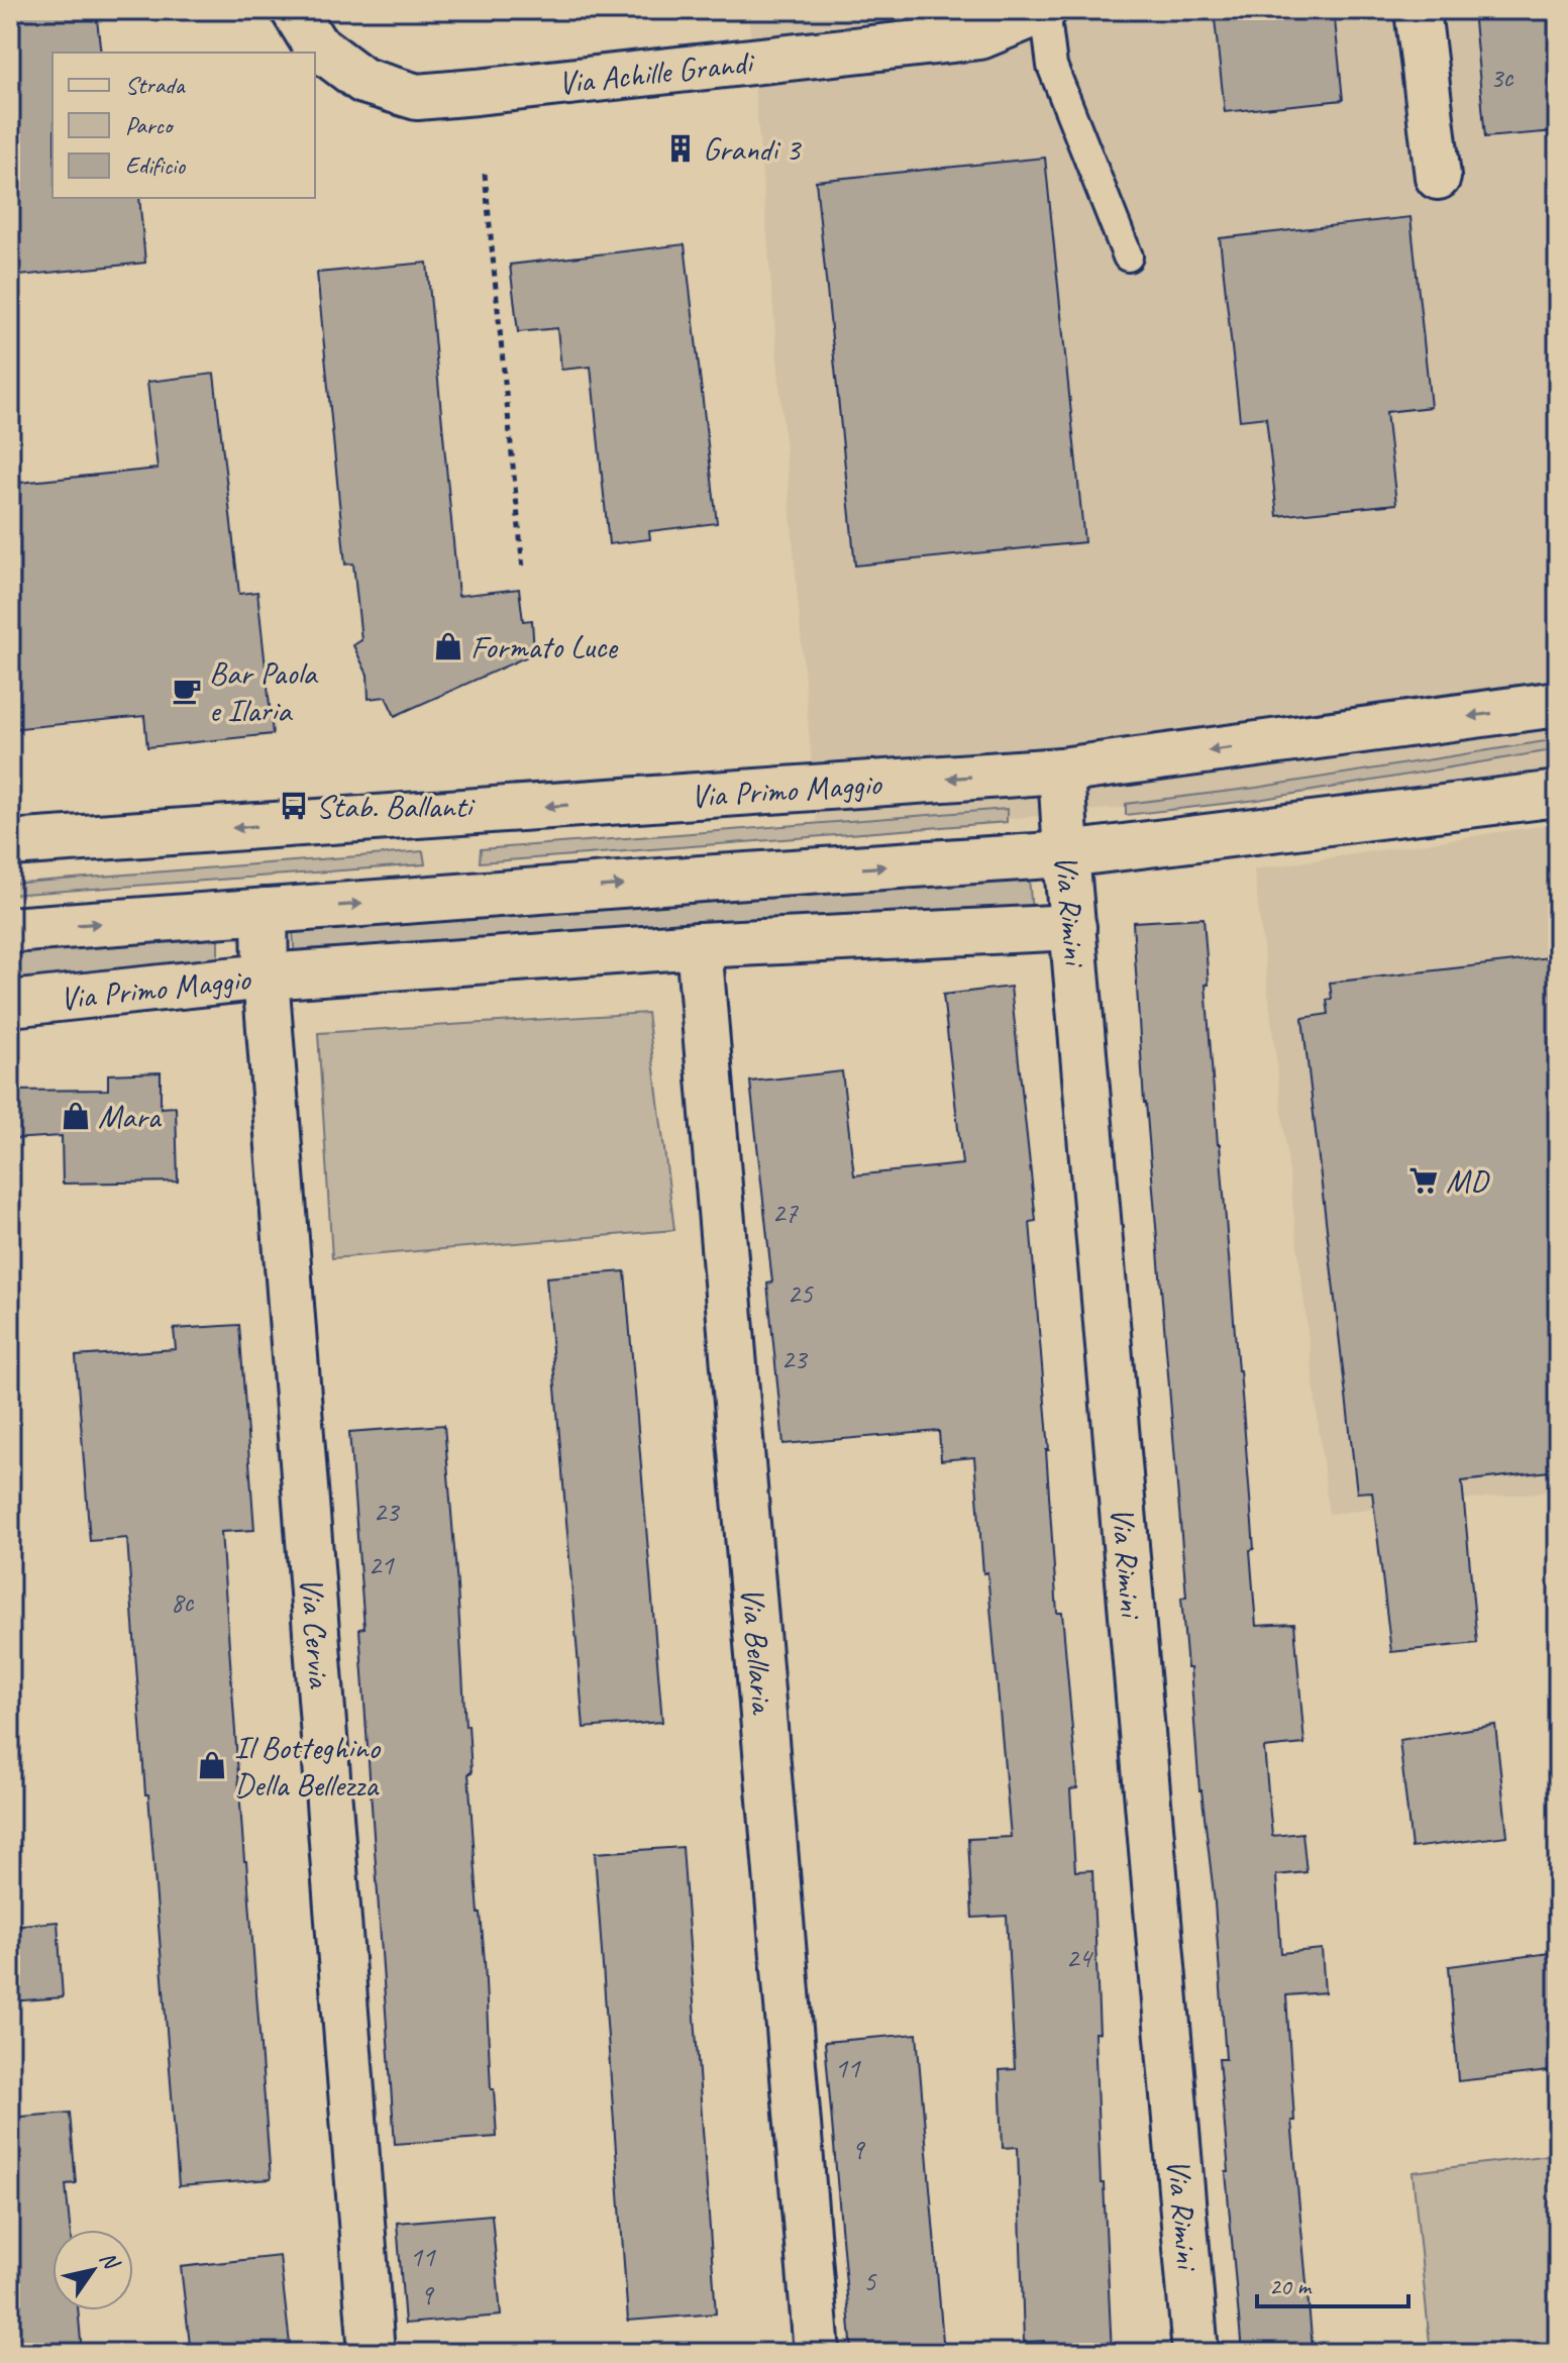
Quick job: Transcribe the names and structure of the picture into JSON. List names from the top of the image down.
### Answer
{
  "streets": {
    "street": [
      "Via Achille Grandi",
      "Via Primo Maggio",
      "Via Rimini",
      "Via Cervia",
      "Via Bellaria"
    ]
  },
  "crossings": [
    ["Via Primo Maggio", "Via Rimini"],
    ["Via Primo Maggio", "Via Cervia"],
    ["Via Primo Maggio", "Via Bellaria"]
  ],
  "places": {
    "building": ["Grandi 3"],
    "shop": ["Formato Luce", "Mara", "Il Botteghino Della Bellezza"],
    "cafe": ["Bar Paola e Ilaria"],
    "bus stop": ["Stab. Ballanti"],
    "supermarket": ["MD"]
  },
  "house_numbers": [
    "3c",
    "27",
    "25",
    "23",
    "23",
    "21",
    "8c",
    "24",
    "11",
    "9",
    "11",
    "5",
    "9"
  ],
  "legend": ["Strada", "Parco", "Edificio"],
  "scale_bar": "20 m",
  "north": "top right"
}
